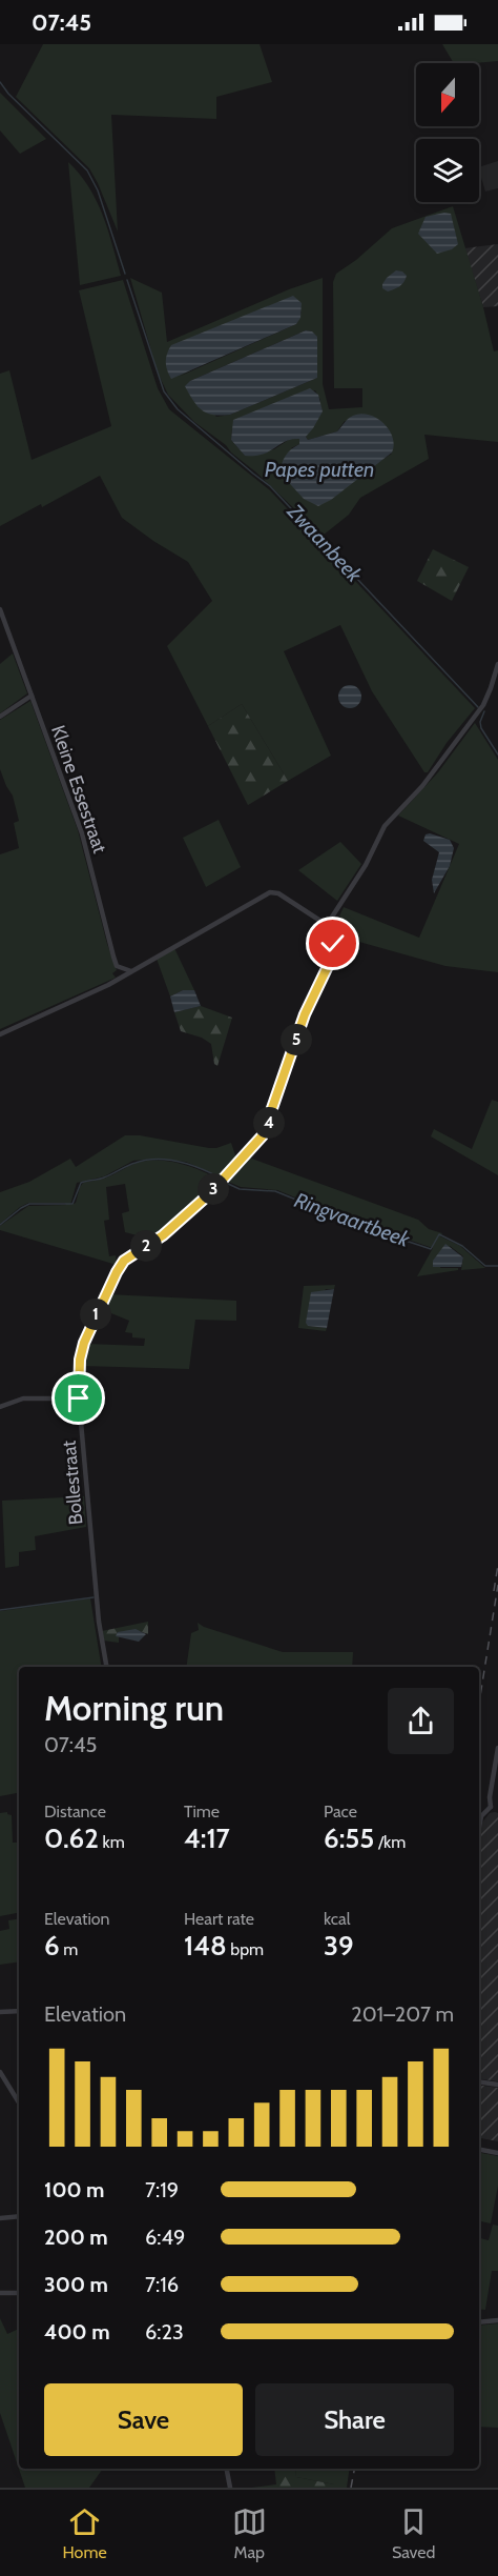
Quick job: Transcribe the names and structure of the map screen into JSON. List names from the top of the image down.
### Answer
{
  "streets": {
    "street": ["Kleine Essestraat", "Bollestraat"]
  },
  "water": ["Papes putten", "Zwaanbeek", "Ringvaartbeek"],
  "north": "bottom",
  "page": {
    "status": "07:45",
    "pins": [
      "5",
      "4",
      "3",
      "2",
      "1"
    ],
    "heading": ["Morning run", "07:45"],
    "stats": [
      ["Distance", "0.62 km"],
      ["Time", "4:17"],
      ["Pace", "6:55 /km"],
      ["Elevation", "6 m"],
      ["Heart rate", "148 bpm"],
      ["kcal", "39"]
    ],
    "chart": ["Elevation", "201–207 m"],
    "list": [
      {
        "name": "100 m",
        "note": "7:19"
      },
      {
        "name": "200 m",
        "note": "6:49"
      },
      {
        "name": "300 m",
        "note": "7:16"
      },
      {
        "name": "400 m",
        "note": "6:23"
      }
    ],
    "buttons": ["Save", "Share"],
    "tabs": ["Home", "Map", "Saved"]
  }
}
